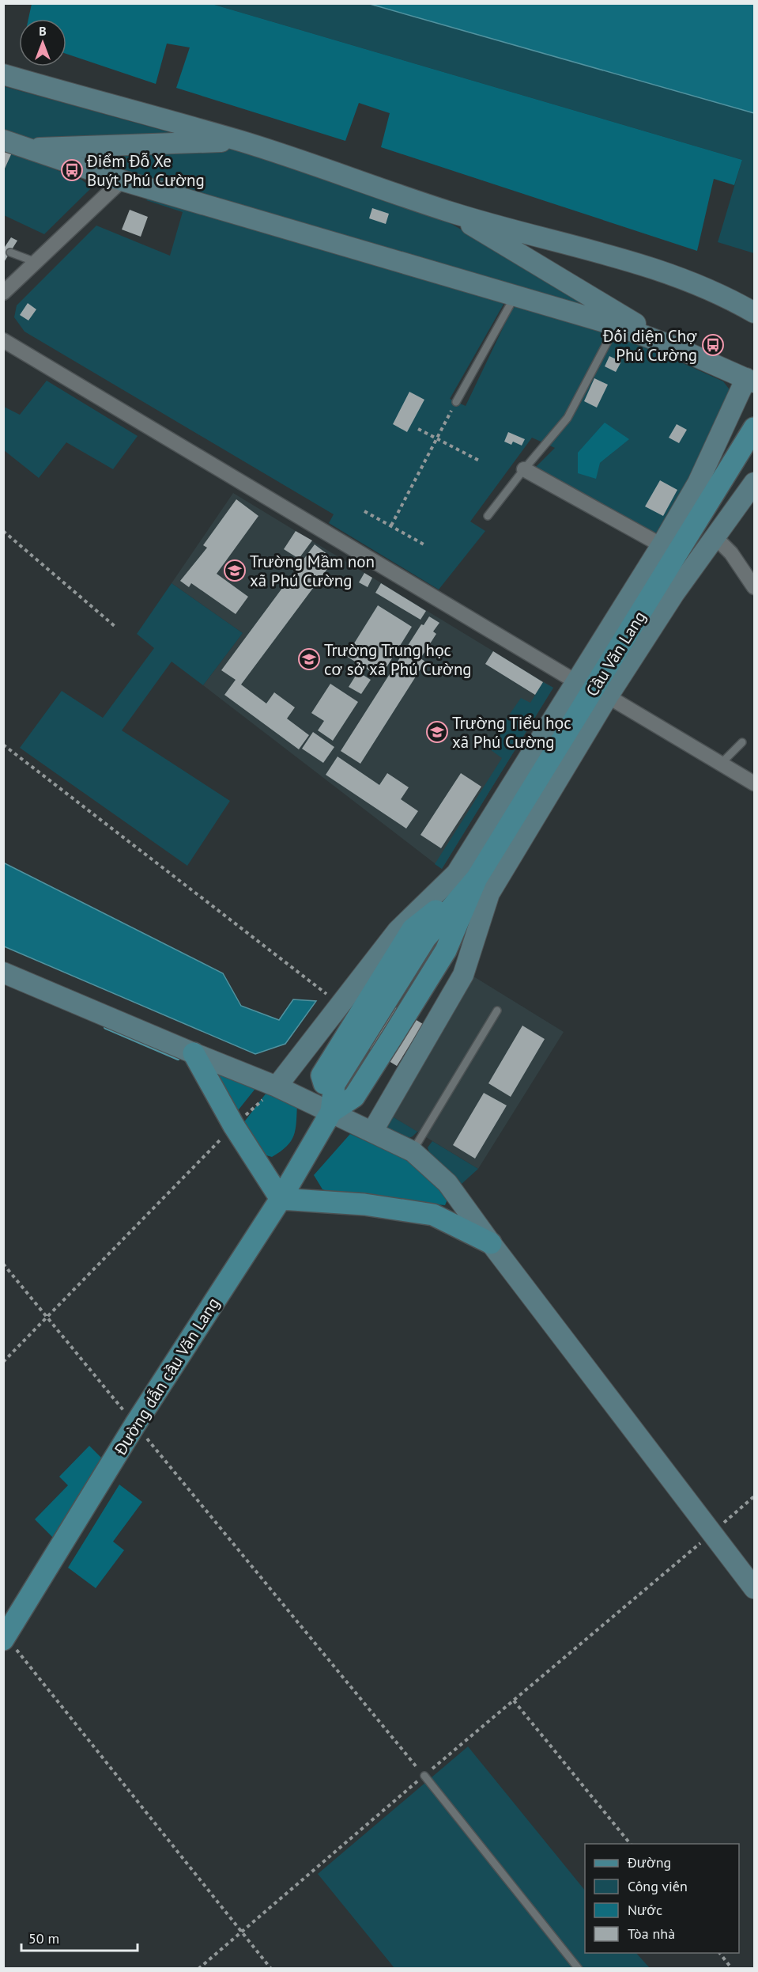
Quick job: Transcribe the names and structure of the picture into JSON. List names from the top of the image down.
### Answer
{
  "streets": {
    "main road": ["Cầu Văn Lang", "Đường dẫn cầu Văn Lang"]
  },
  "places": {
    "bus stop": ["Điểm Đỗ Xe Buýt Phú Cường", "Đối diện Chợ Phú Cường"],
    "school or university": ["Trường Mầm non xã Phú Cường", "Trường Trung học cơ sở xã Phú Cường", "Trường Tiểu học xã Phú Cường"]
  },
  "legend": [
    "Đường",
    "Công viên",
    "Nước",
    "Tòa nhà"
  ],
  "scale_bar": "50 m",
  "north": "top"
}
